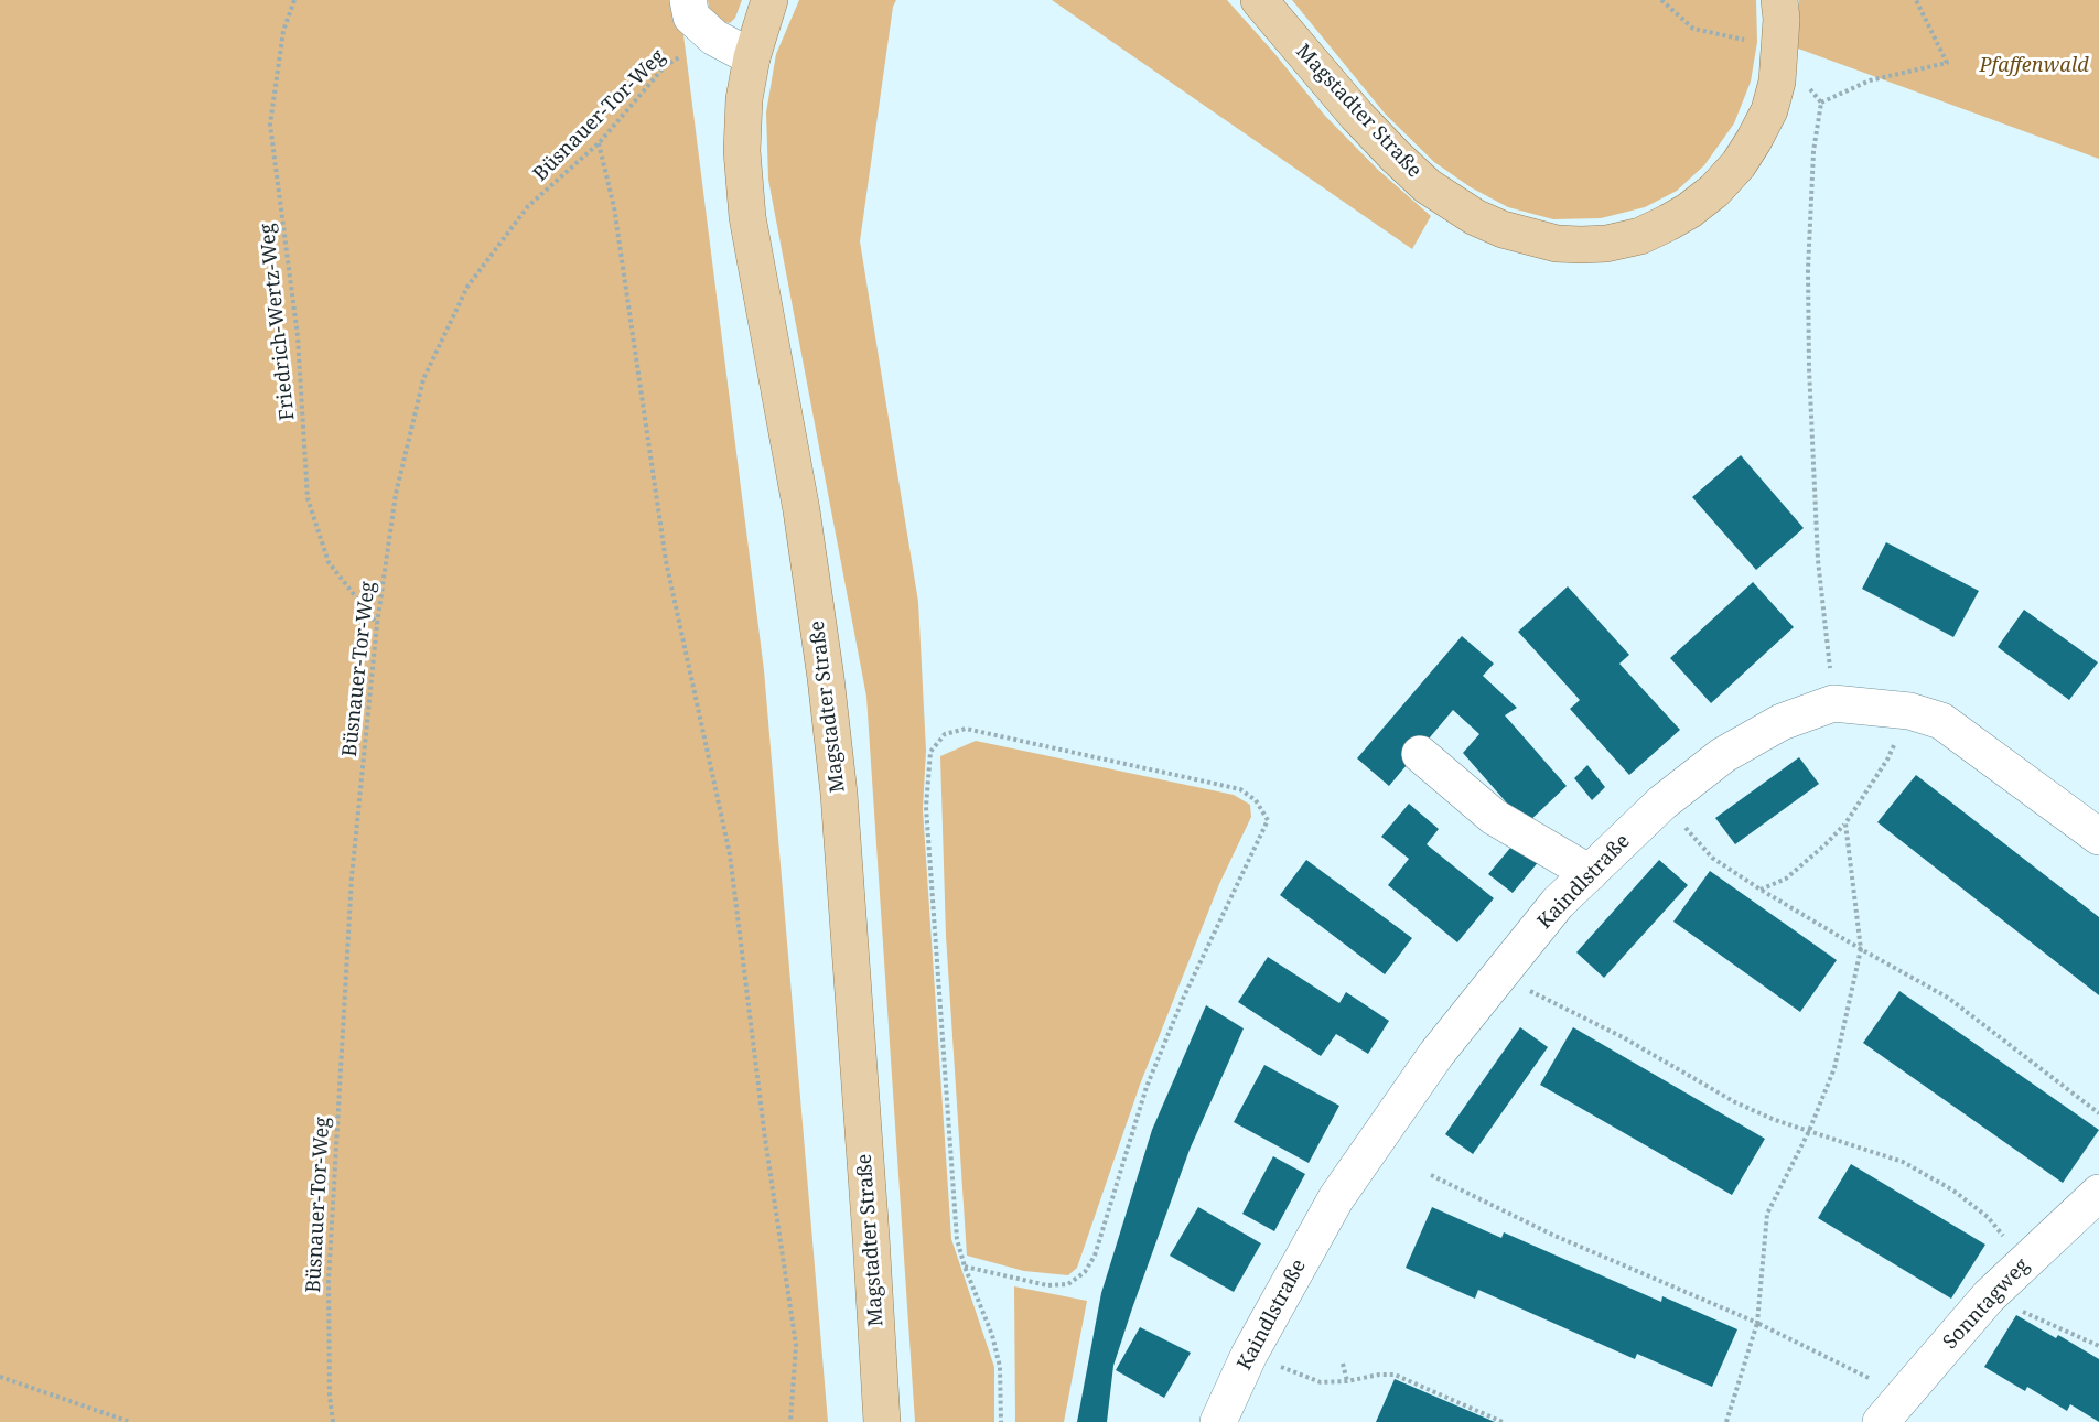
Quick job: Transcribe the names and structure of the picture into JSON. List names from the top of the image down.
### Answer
{
  "streets": {
    "main road": ["Magstadter Straße"],
    "street": ["Kaindlstraße", "Sonntagweg"],
    "path": ["Büsnauer-Tor-Weg", "Friedrich-Wertz-Weg"]
  },
  "crossings": [
    ["Büsnauer-Tor-Weg", "Friedrich-Wertz-Weg"]
  ],
  "parks": ["Pfaffenwald"]
}
